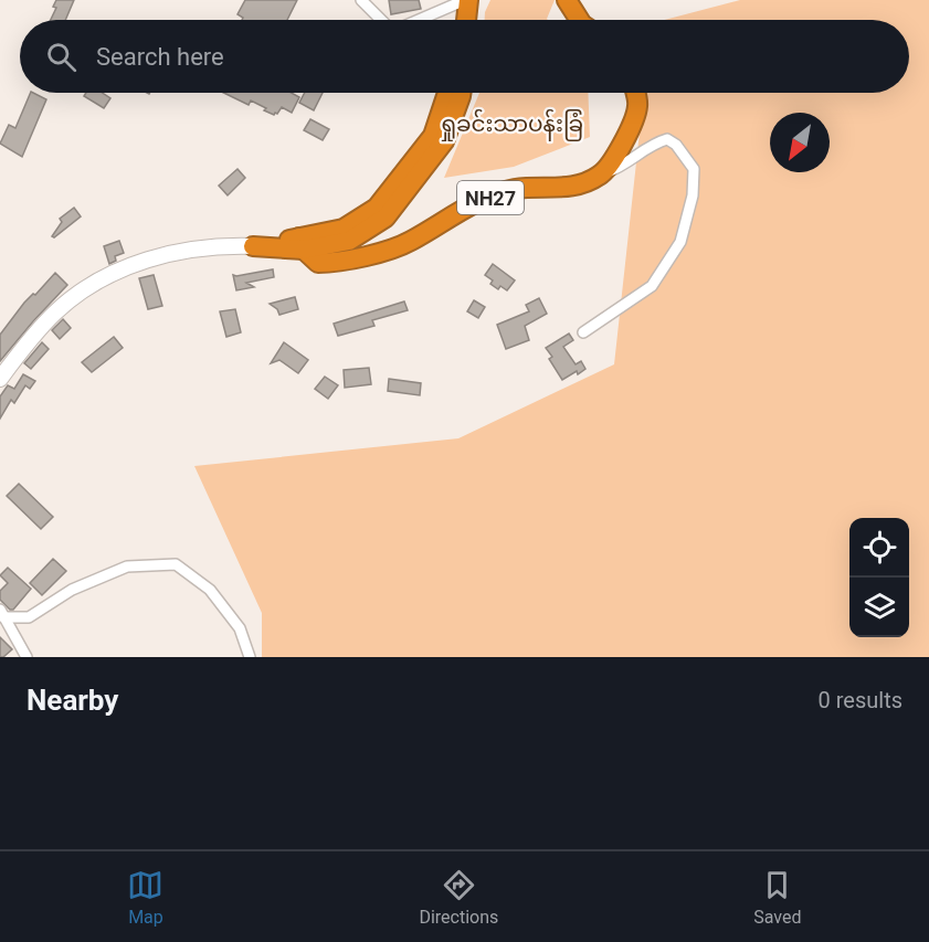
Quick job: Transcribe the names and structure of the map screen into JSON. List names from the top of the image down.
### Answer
{
  "streets": {
    "highway": ["NH27"]
  },
  "parks": ["ရှုခင်းသာပန်းခြံ"],
  "north": "bottom left",
  "page": {
    "search": "Search here",
    "heading": ["Nearby", "0 results"],
    "nav": ["Map", "Directions", "Saved"]
  }
}
